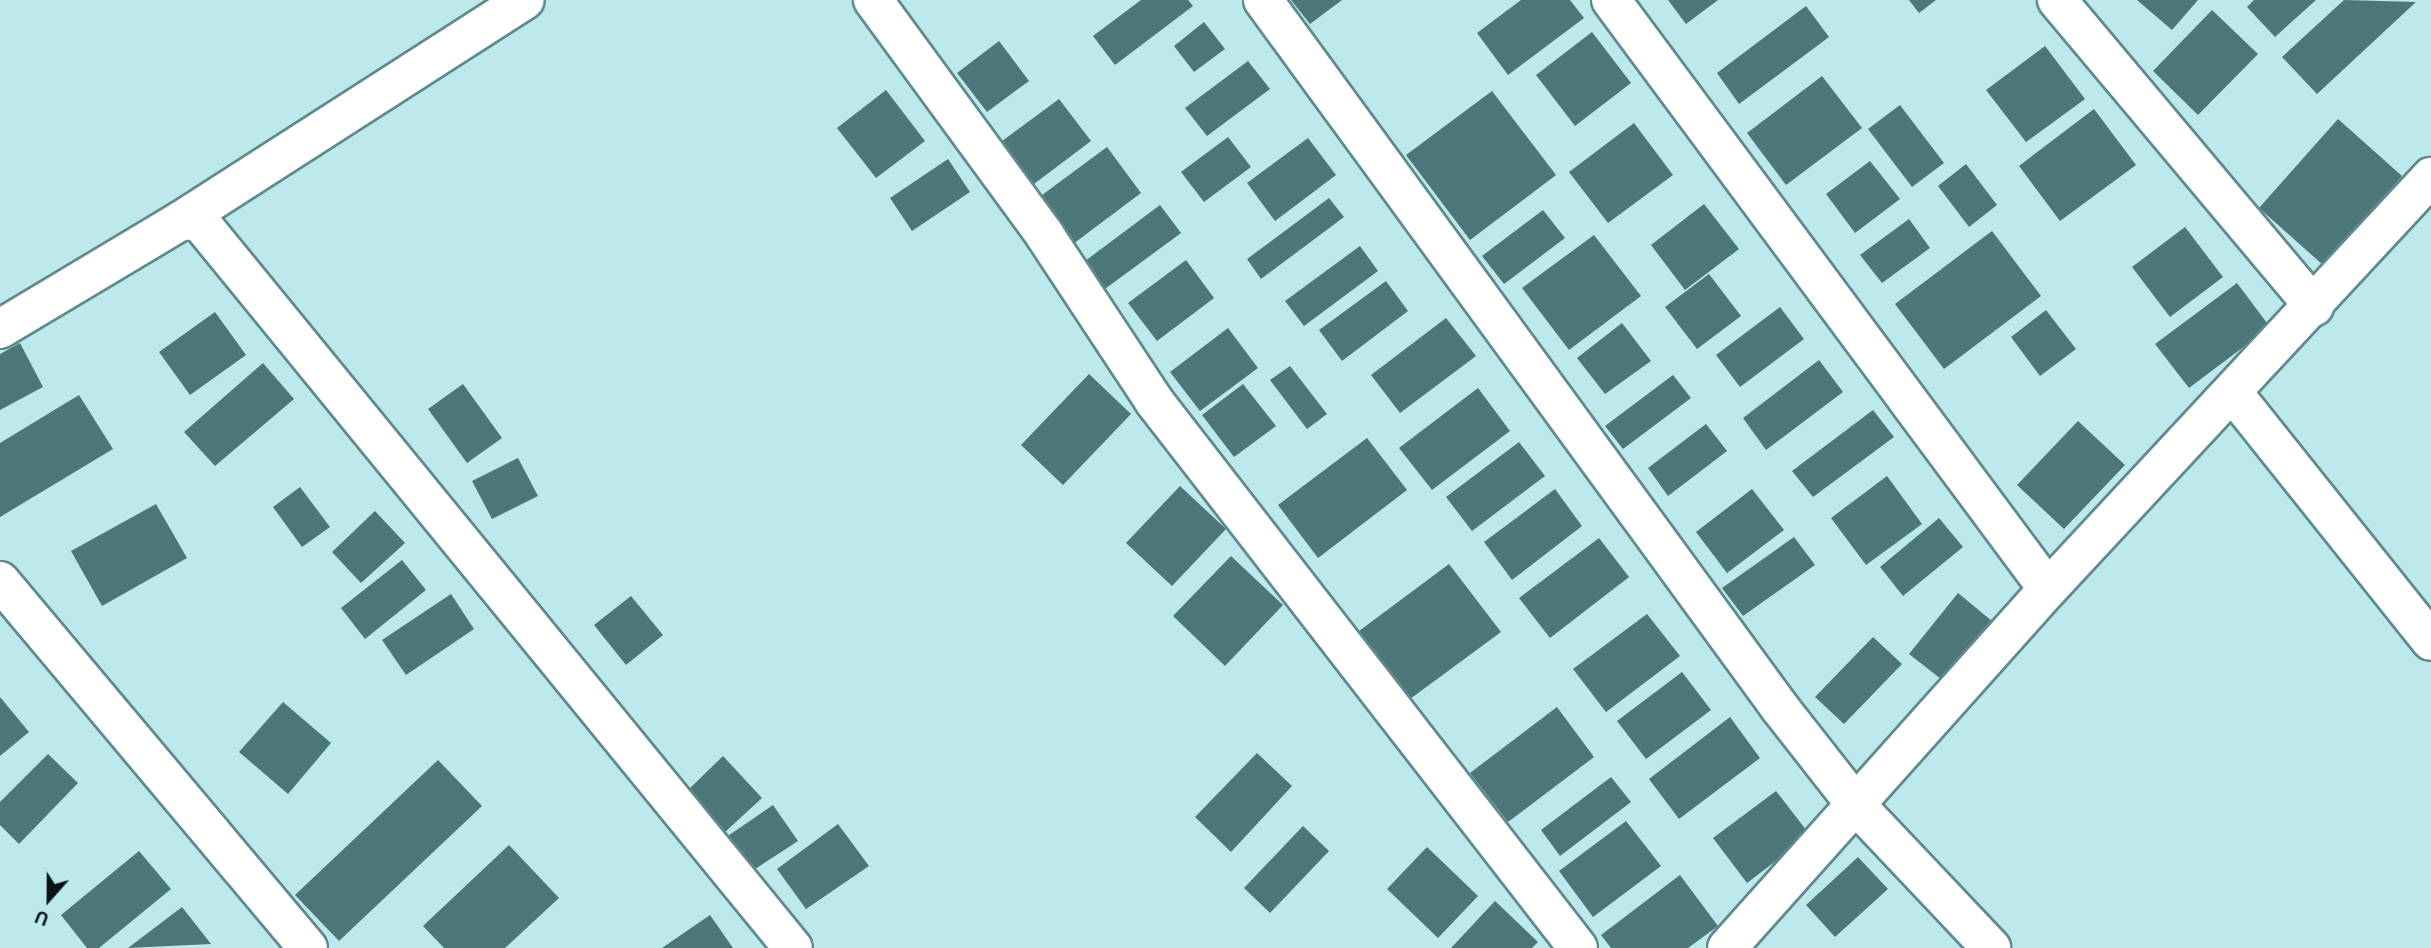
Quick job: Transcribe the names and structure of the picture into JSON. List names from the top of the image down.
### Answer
{
  "north": "bottom"
}
